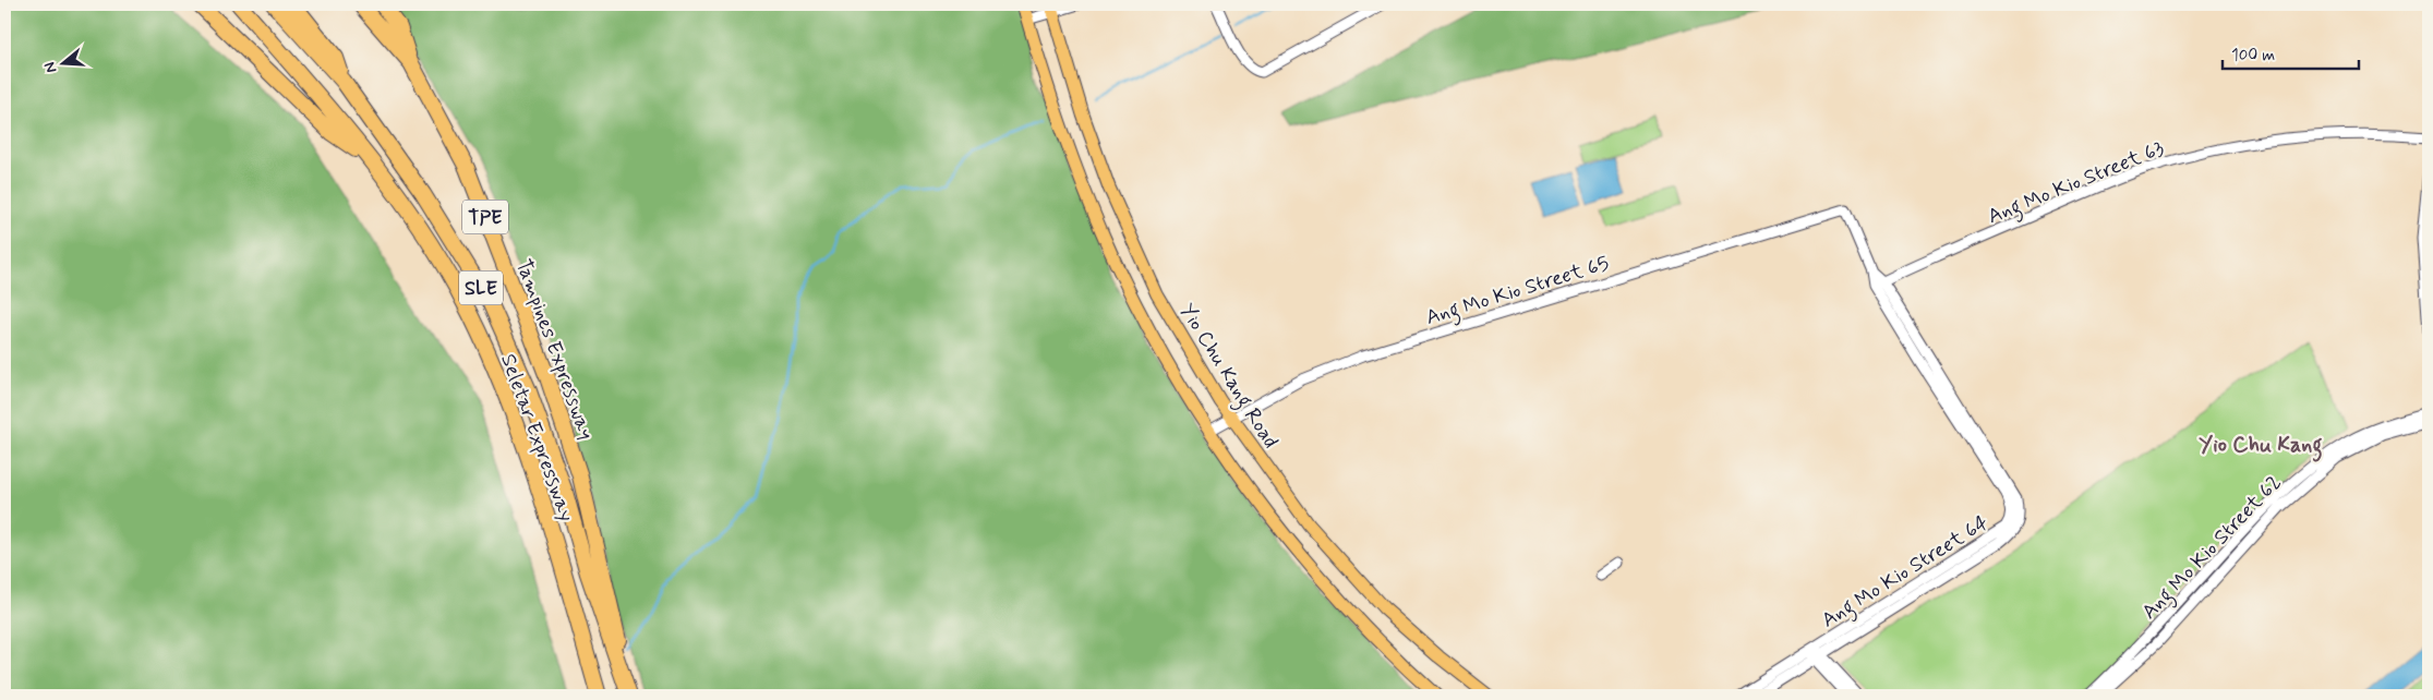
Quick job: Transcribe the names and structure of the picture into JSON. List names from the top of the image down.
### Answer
{
  "streets": {
    "highway": [
      "TPE",
      "SLE",
      "Tampines Expressway",
      "Seletar Expressway"
    ],
    "main road": ["Yio Chu Kang Road"],
    "street": [
      "Ang Mo Kio Street 63",
      "Ang Mo Kio Street 65",
      "Ang Mo Kio Street 62",
      "Ang Mo Kio Street 64"
    ]
  },
  "crossings": [
    ["Ang Mo Kio Street 63", "Ang Mo Kio Street 64"],
    ["Ang Mo Kio Street 65", "Yio Chu Kang Road"],
    ["Ang Mo Kio Street 65", "Ang Mo Kio Street 64"],
    ["Tampines Expressway", "Seletar Expressway"]
  ],
  "districts": ["Yio Chu Kang"],
  "scale_bar": "100 m",
  "north": "left"
}
